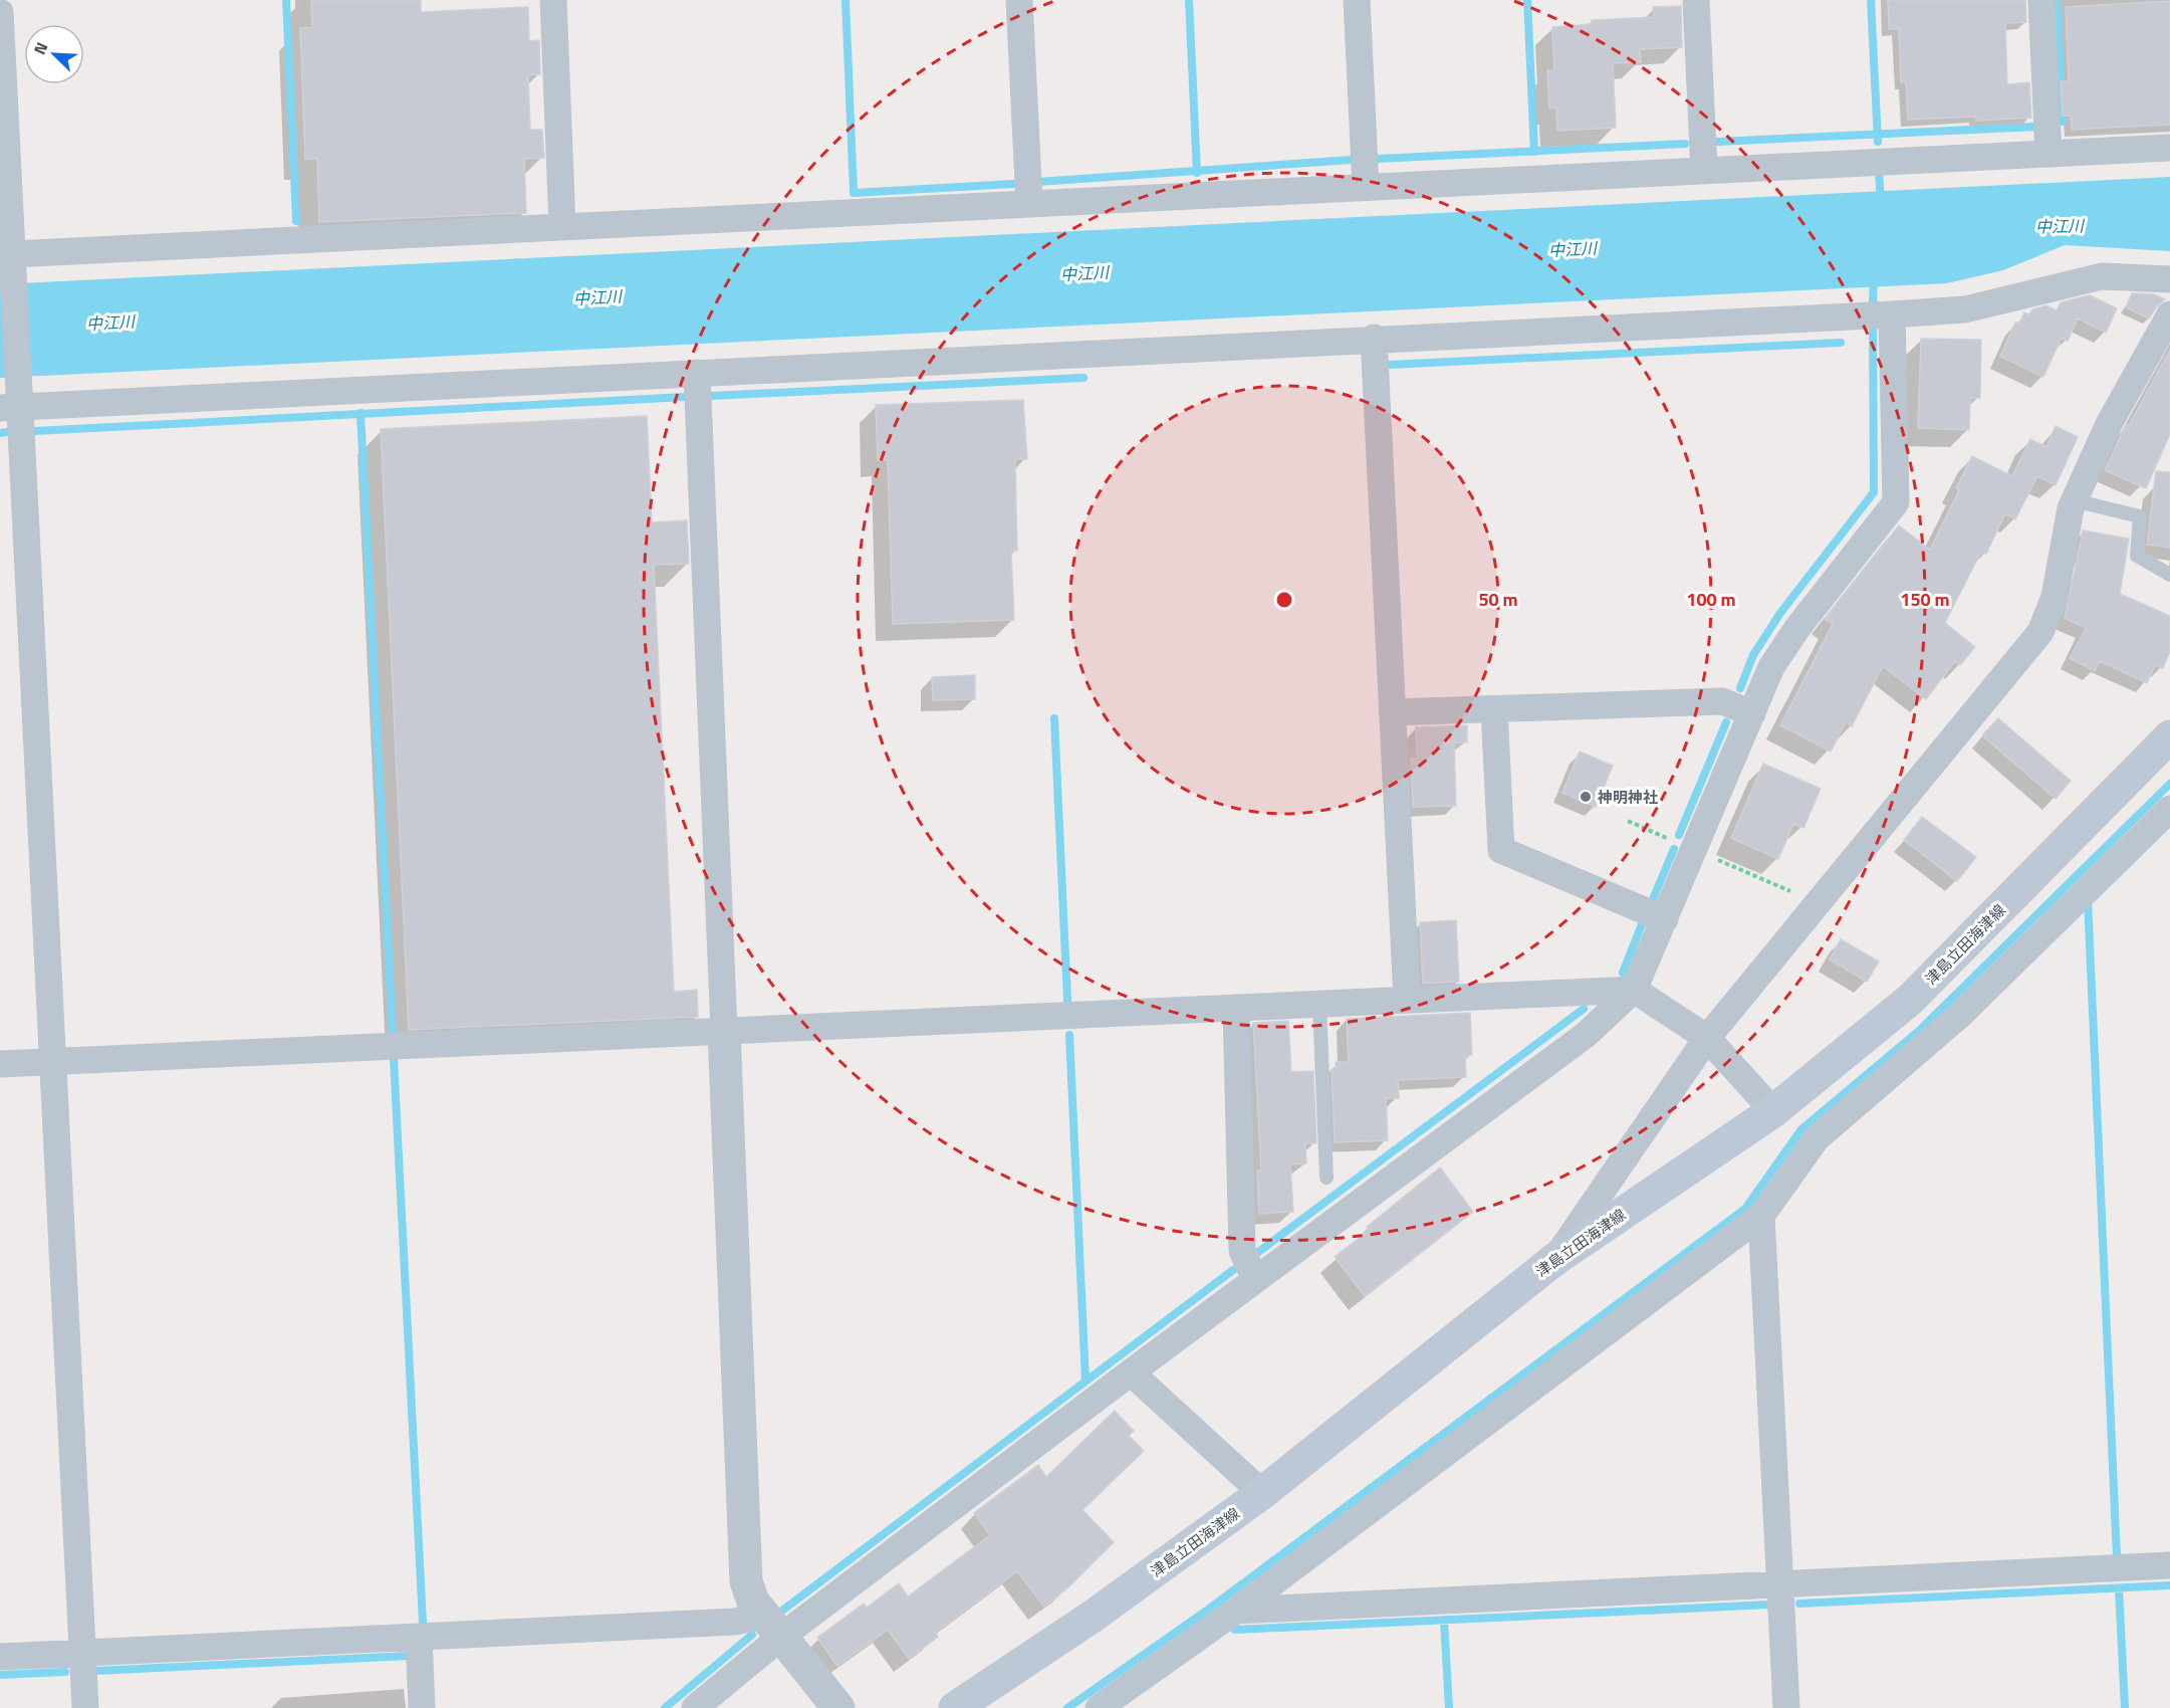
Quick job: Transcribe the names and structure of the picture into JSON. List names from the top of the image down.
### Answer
{
  "streets": {
    "main road": ["津島立田海津線"]
  },
  "water": ["中江川"],
  "places": ["神明神社"],
  "north": "top left",
  "rings": ["50 m", "100 m", "150 m"]
}
